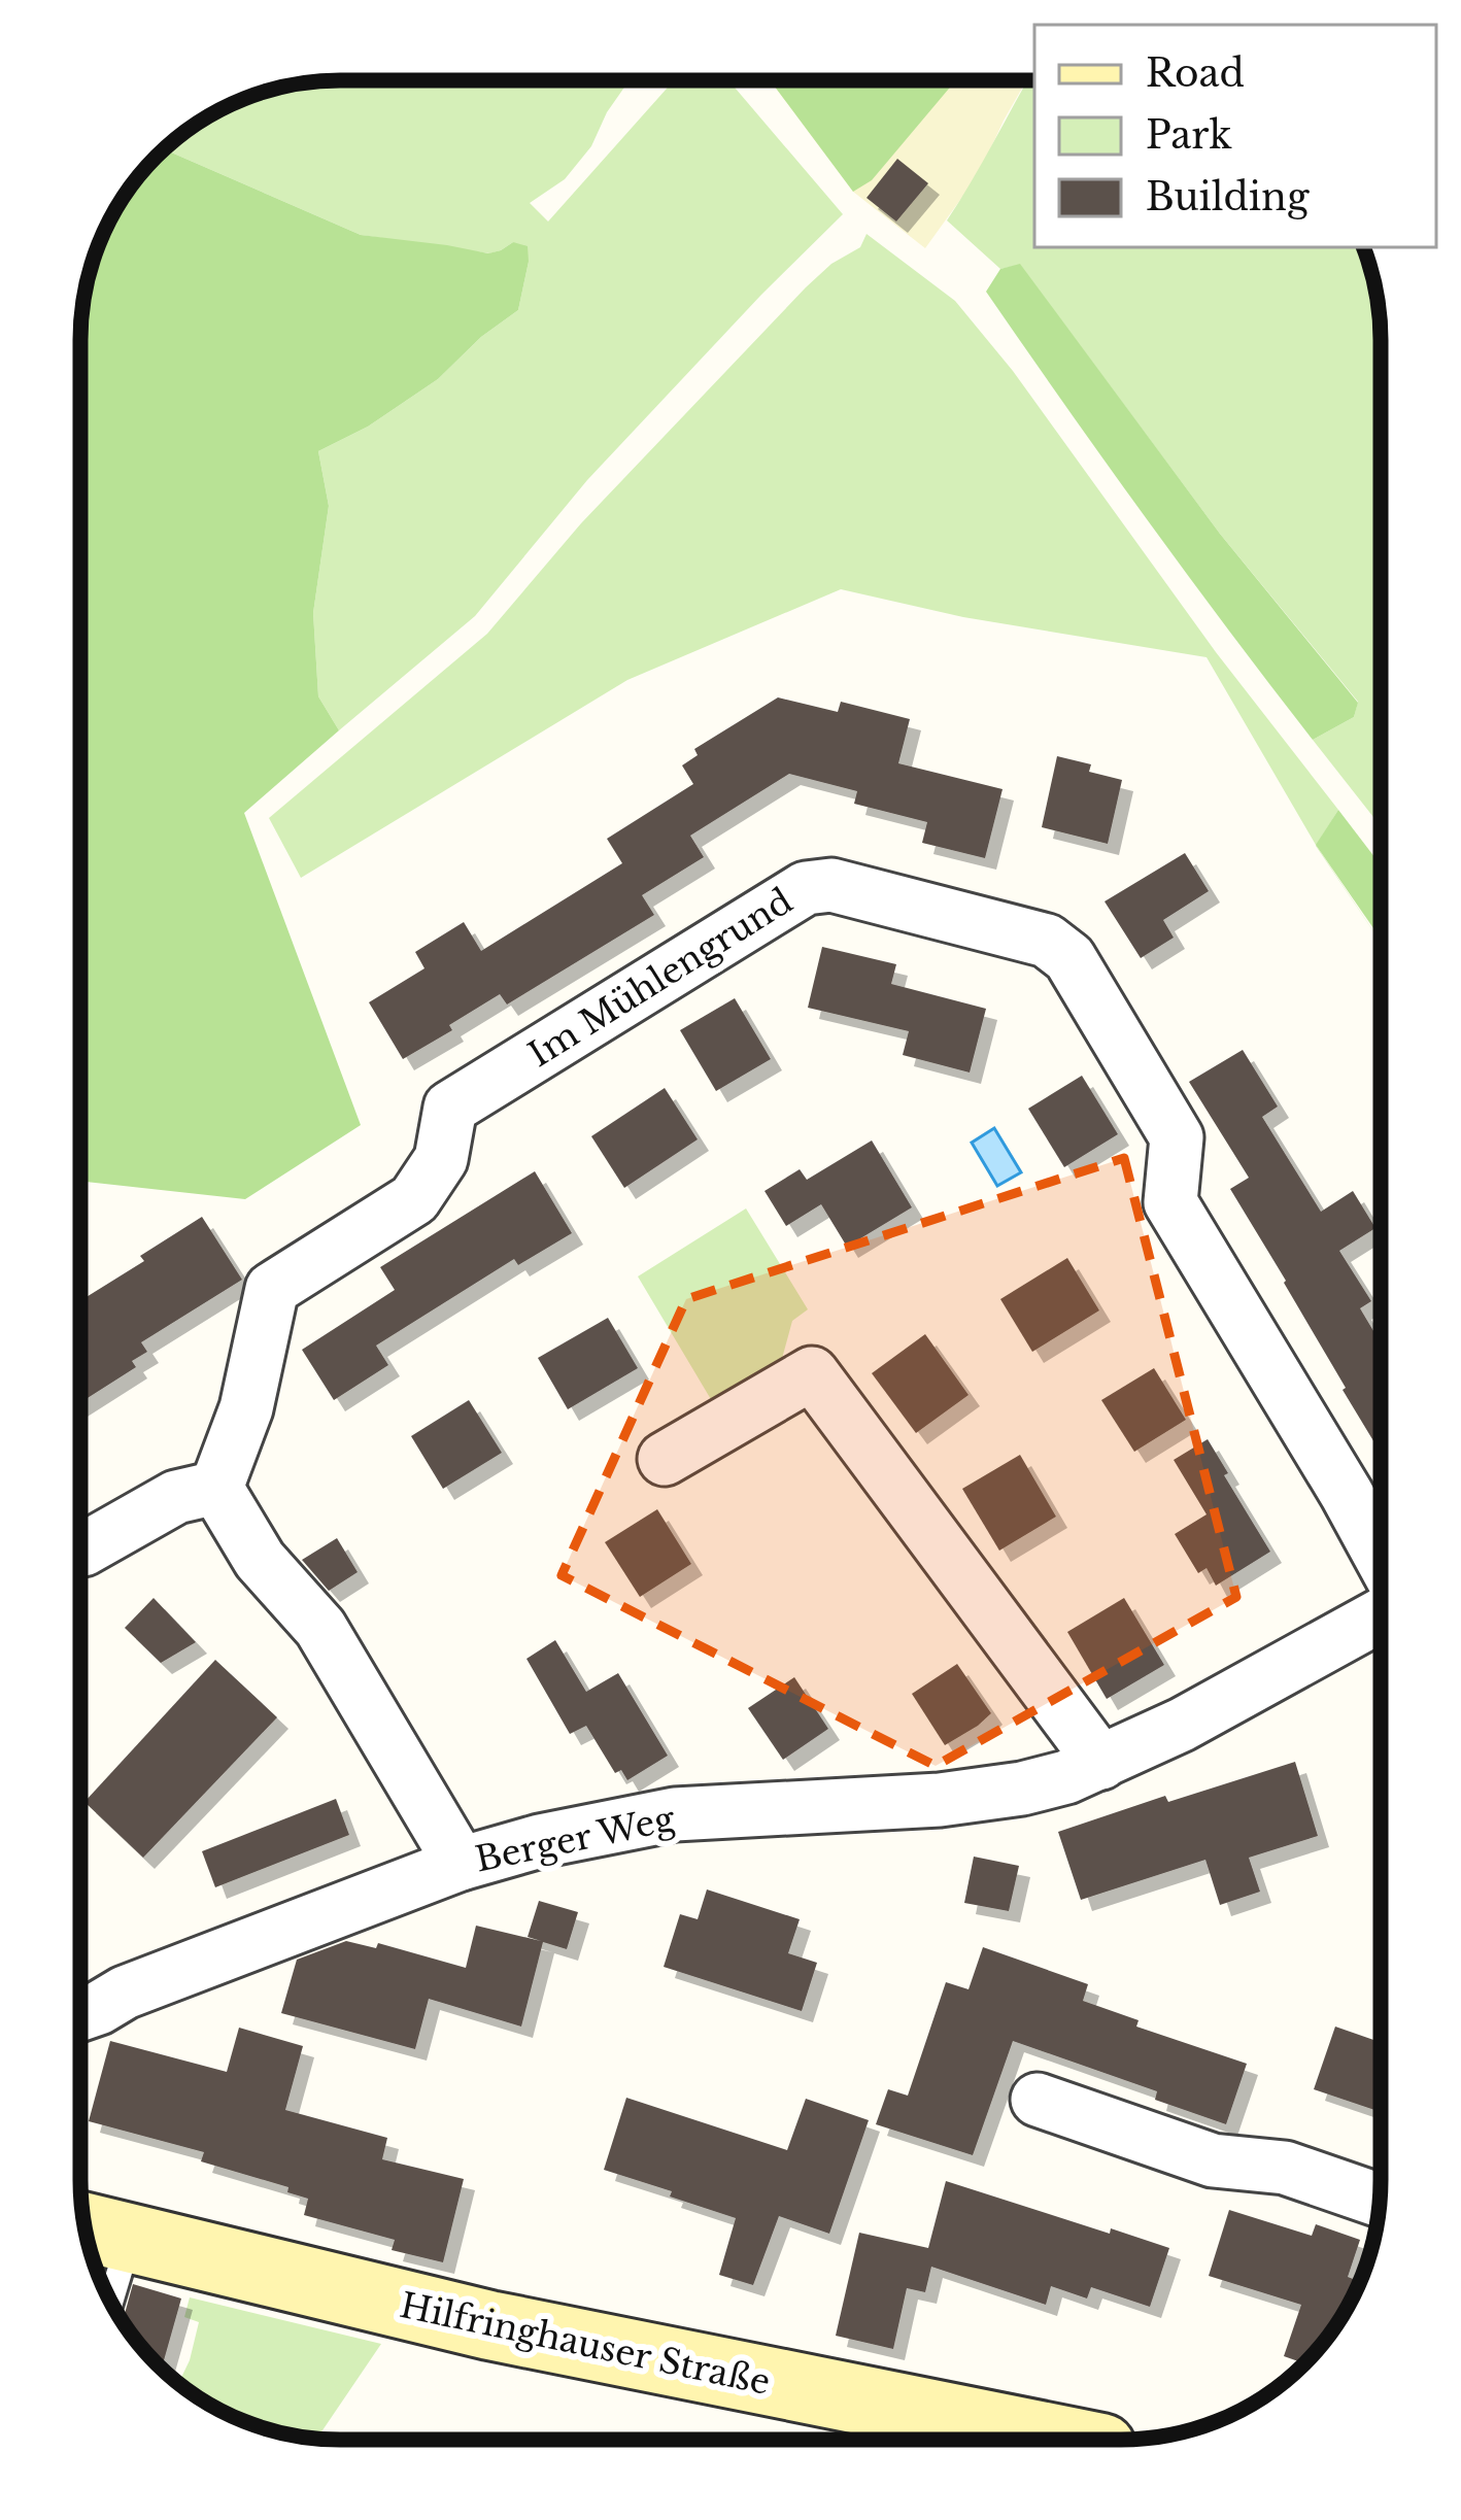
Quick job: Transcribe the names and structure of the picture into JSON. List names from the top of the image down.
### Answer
{
  "streets": {
    "main road": ["Hilfringhauser Straße"],
    "street": ["Im Mühlengrund", "Berger Weg"]
  },
  "legend": ["Road", "Park", "Building"]
}
